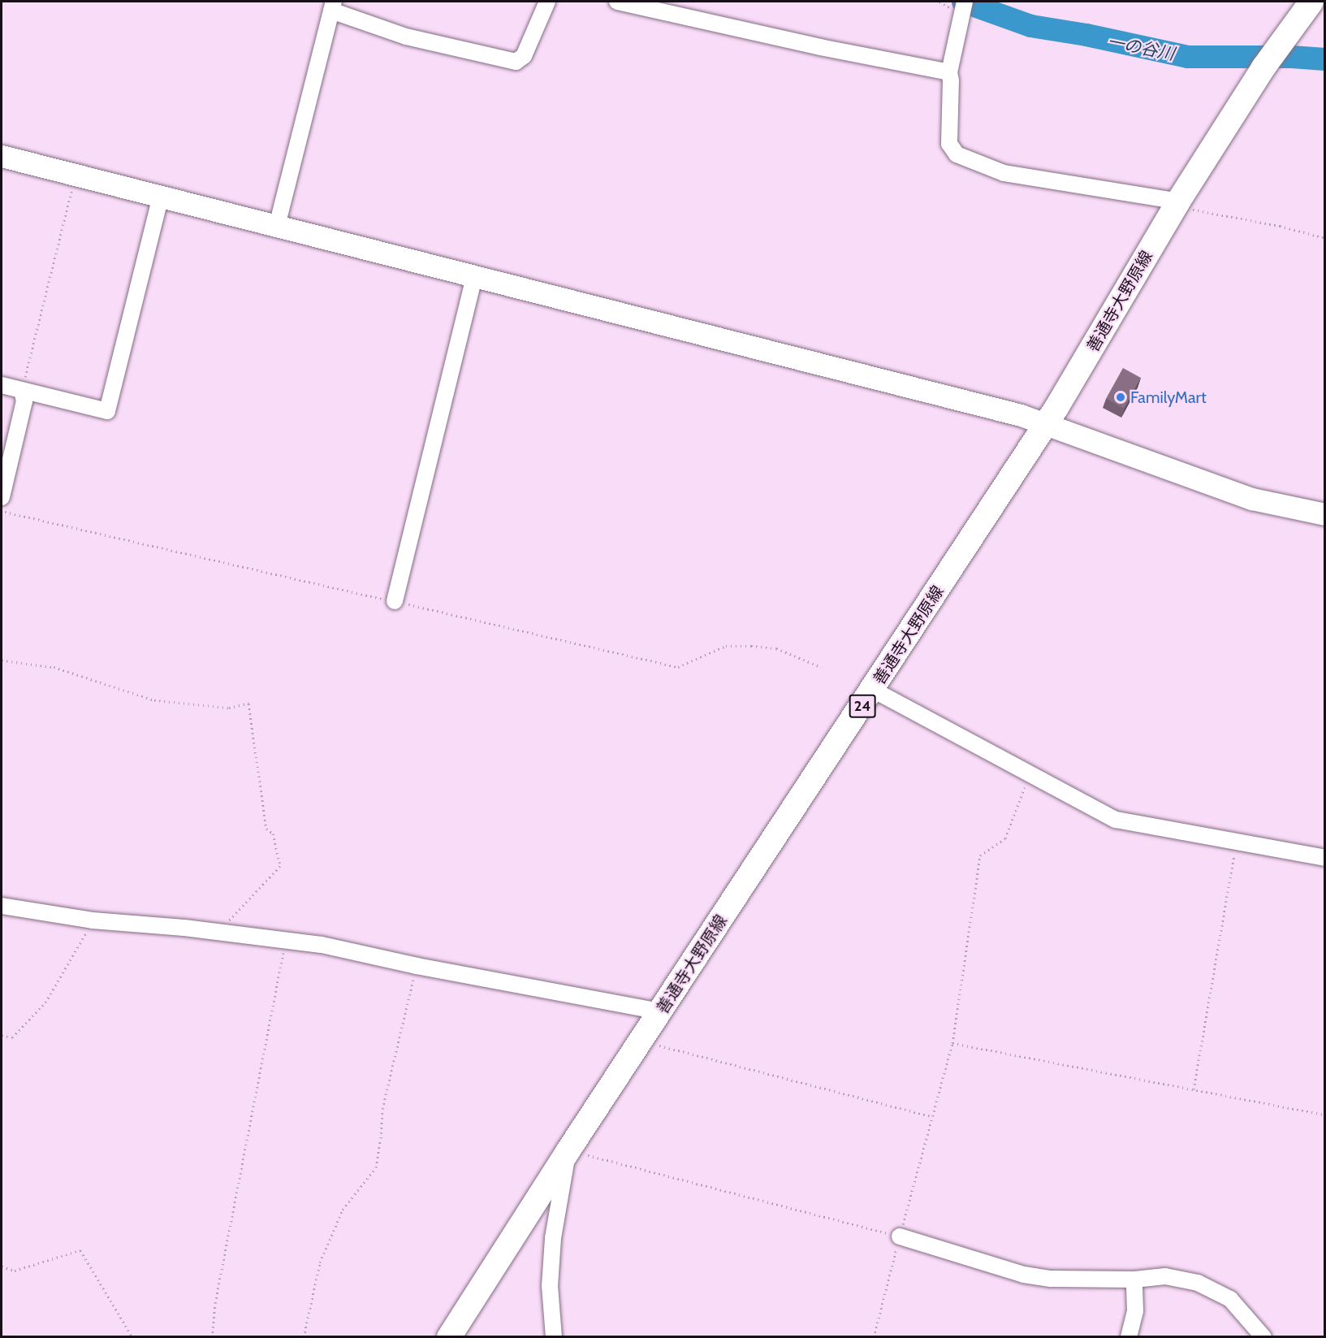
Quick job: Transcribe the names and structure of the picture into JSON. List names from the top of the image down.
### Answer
{
  "streets": {
    "main road": ["善通寺大野原線", "24"]
  },
  "water": ["一の谷川"],
  "places": ["FamilyMart"]
}
